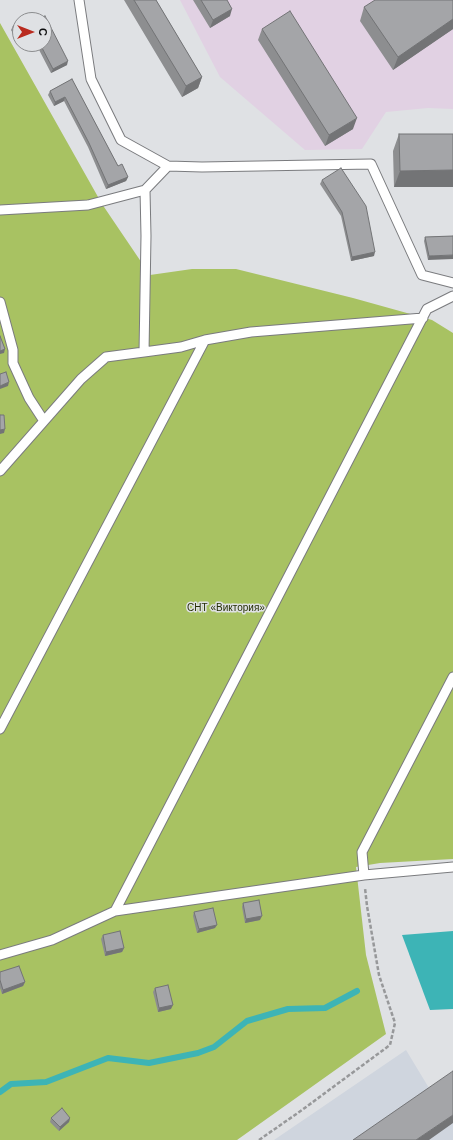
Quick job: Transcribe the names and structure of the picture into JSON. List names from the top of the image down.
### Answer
{
  "parks": ["СНТ «Виктория»"],
  "north": "right"
}
